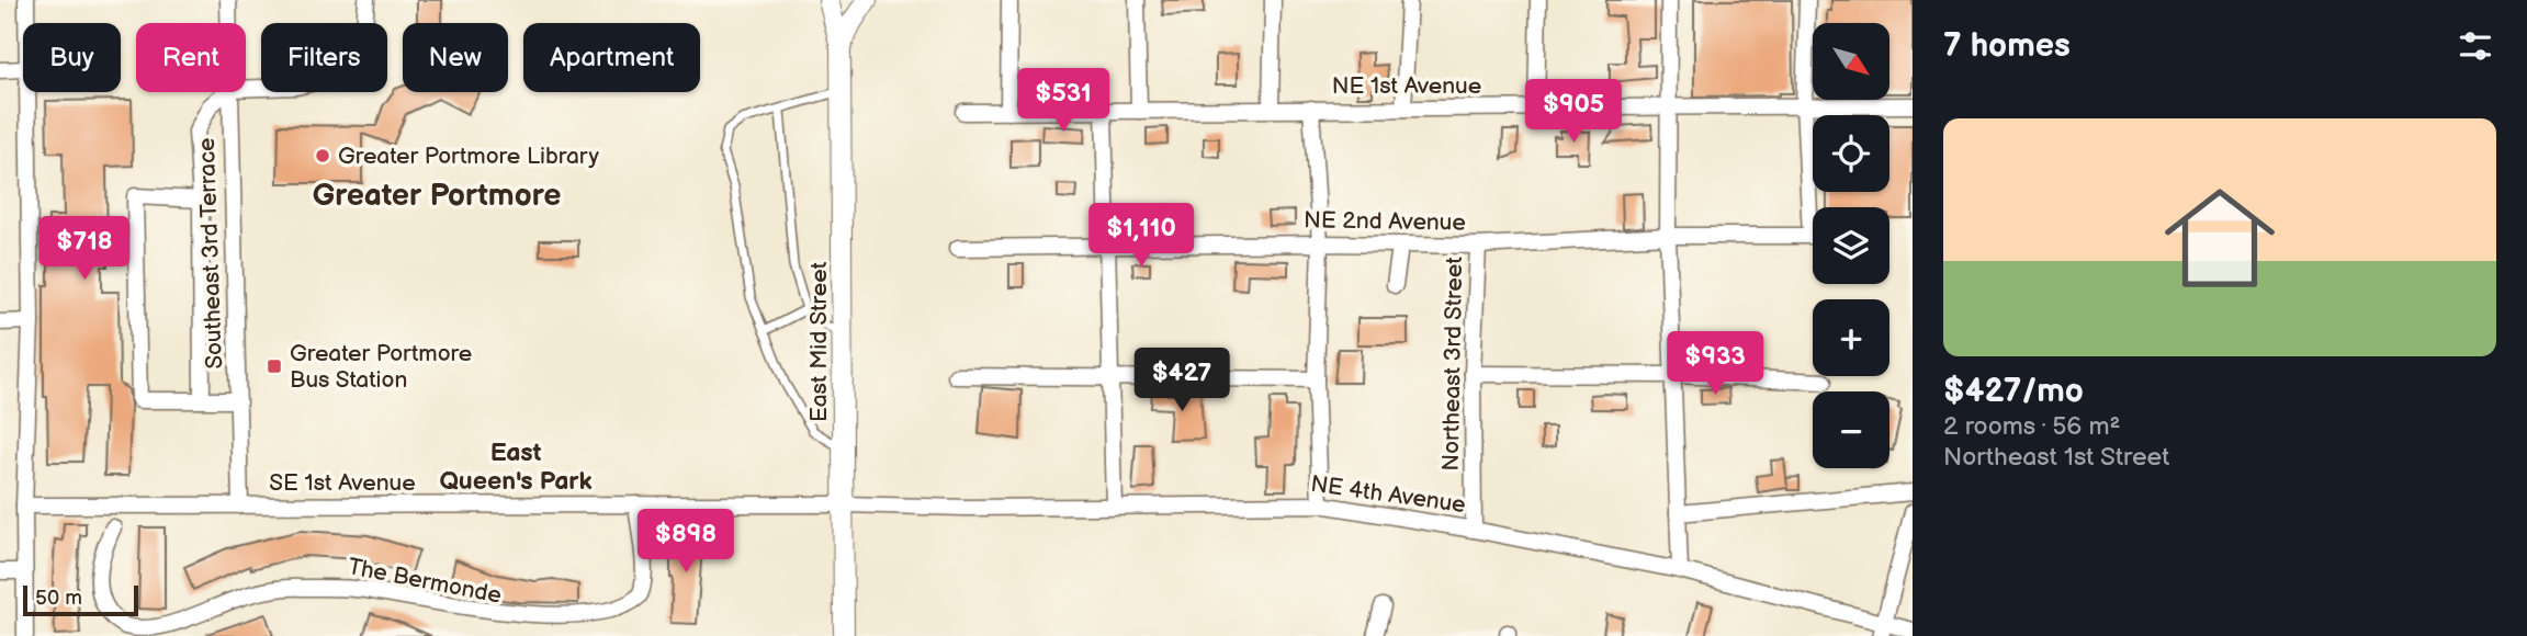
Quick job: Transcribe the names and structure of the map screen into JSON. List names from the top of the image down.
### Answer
{
  "streets": {
    "street": [
      "NE 1st Avenue",
      "NE 2nd Avenue",
      "Southeast 3rd Terrace",
      "East Mid Street",
      "Northeast 3rd Street",
      "SE 1st Avenue",
      "NE 4th Avenue",
      "The Bermonde"
    ]
  },
  "crossings": [
    ["NE 1st Avenue", "NE 2nd Avenue"],
    ["NE 2nd Avenue", "Northeast 3rd Street"],
    ["Southeast 3rd Terrace", "SE 1st Avenue"],
    ["East Mid Street", "SE 1st Avenue"],
    ["East Mid Street", "NE 4th Avenue"],
    ["Northeast 3rd Street", "NE 4th Avenue"],
    ["SE 1st Avenue", "NE 4th Avenue"],
    ["SE 1st Avenue", "The Bermonde"]
  ],
  "districts": ["Greater Portmore", "East Queen's Park"],
  "places": {
    "other": ["Greater Portmore Library"],
    "transit": ["Greater Portmore Bus Station"]
  },
  "scale_bar": "50 m",
  "north": "bottom right",
  "page": {
    "heading": "7 homes",
    "map_buttons": ["+", "−"],
    "chip": [
      "Buy",
      "Rent",
      "Filters",
      "New",
      "Apartment"
    ],
    "price": [
      "$531",
      "$905",
      "$1,110",
      "$718",
      "$933",
      "$427",
      "$898"
    ],
    "list": [
      {
        "name": "$427/mo",
        "note": "2 rooms · 56 m² · Northeast 1st Street"
      }
    ],
    "scale": "50 m"
  }
}
